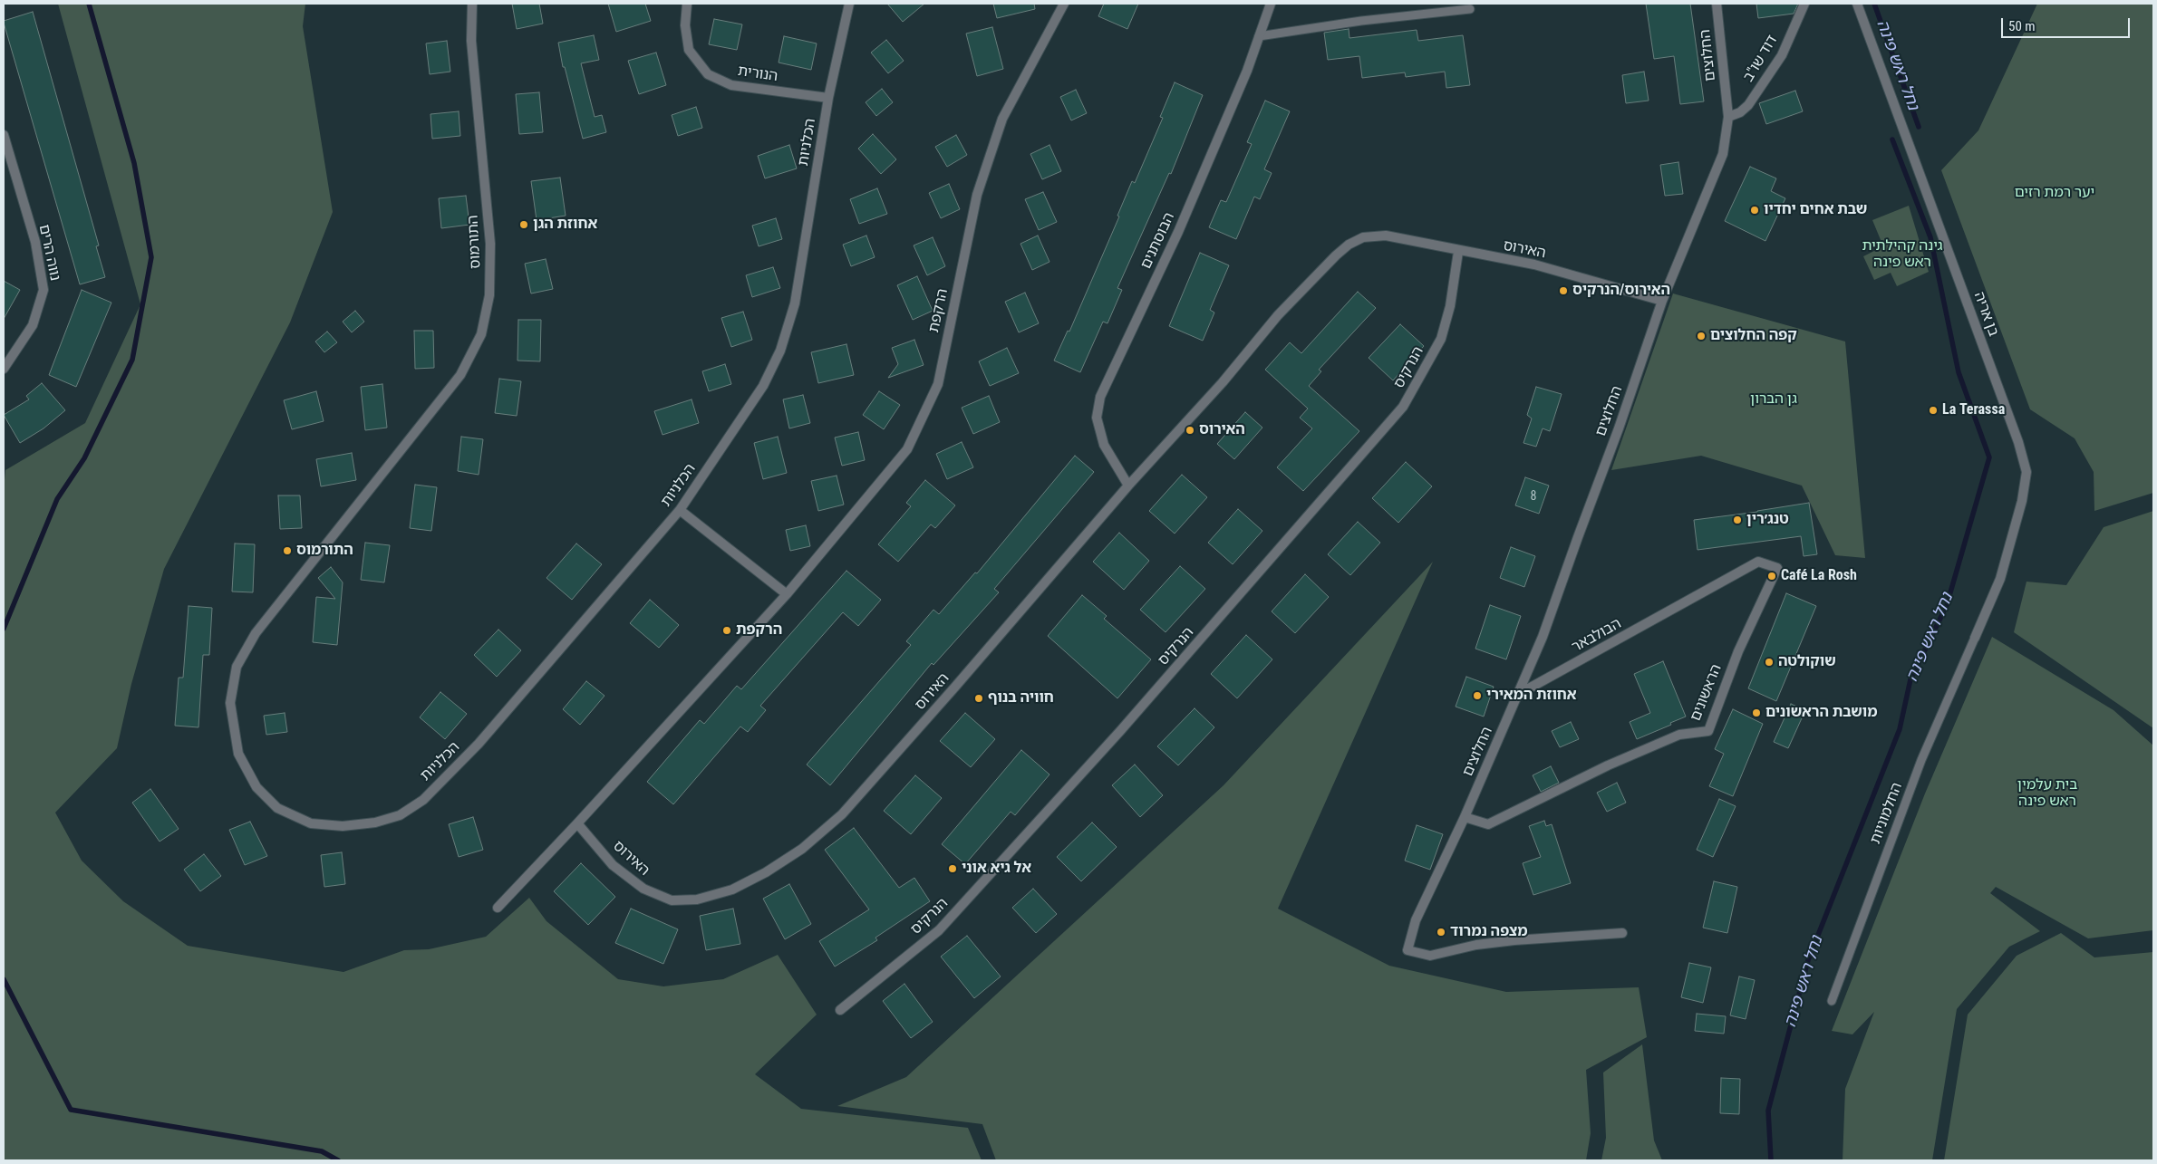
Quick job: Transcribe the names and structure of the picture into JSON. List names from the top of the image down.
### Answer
{
  "streets": {
    "street": [
      "החלוצים",
      "דוד שו\"ב",
      "הנורית",
      "הכלניות",
      "הבוסתנים",
      "התורמוס",
      "האירוס",
      "נווה הרים",
      "הרקפת",
      "בן אריה",
      "הנרקיס",
      "הבולבאר",
      "הראשונים"
    ],
    "lane": ["החלמוניות"]
  },
  "crossings": [
    ["החלוצים", "דוד שו\"ב"],
    ["החלוצים", "האירוס"],
    ["החלוצים", "הבולבאר"],
    ["החלוצים", "הראשונים"],
    ["הנורית", "הכלניות"],
    ["הכלניות", "התורמוס"],
    ["הבוסתנים", "האירוס"],
    ["האירוס", "הרקפת"],
    ["האירוס", "הנרקיס"],
    ["בן אריה", "החלמוניות"],
    ["הבולבאר", "הראשונים"]
  ],
  "water": ["נחל ראש פינה"],
  "parks": [
    "יער רמת רזים",
    "גינה קהילתית ראש פינה",
    "גן הברון",
    "בית עלמין ראש פינה"
  ],
  "places": [
    "שבת אחים יחדיו",
    "אחוזת הגן",
    "האירוס/הנרקיס",
    "קפה החלוצים",
    "La Terassa",
    "האירוס",
    "טנג׳רין",
    "התורמוס",
    "Café La Rosh",
    "הרקפת",
    "שוקולטה",
    "אחוזת המאירי",
    "חוויה בנוף",
    "מושבת הראשונים",
    "אל גיא אוני",
    "מצפה נמרוד"
  ],
  "house_numbers": ["8"],
  "scale_bar": "50 m"
}
